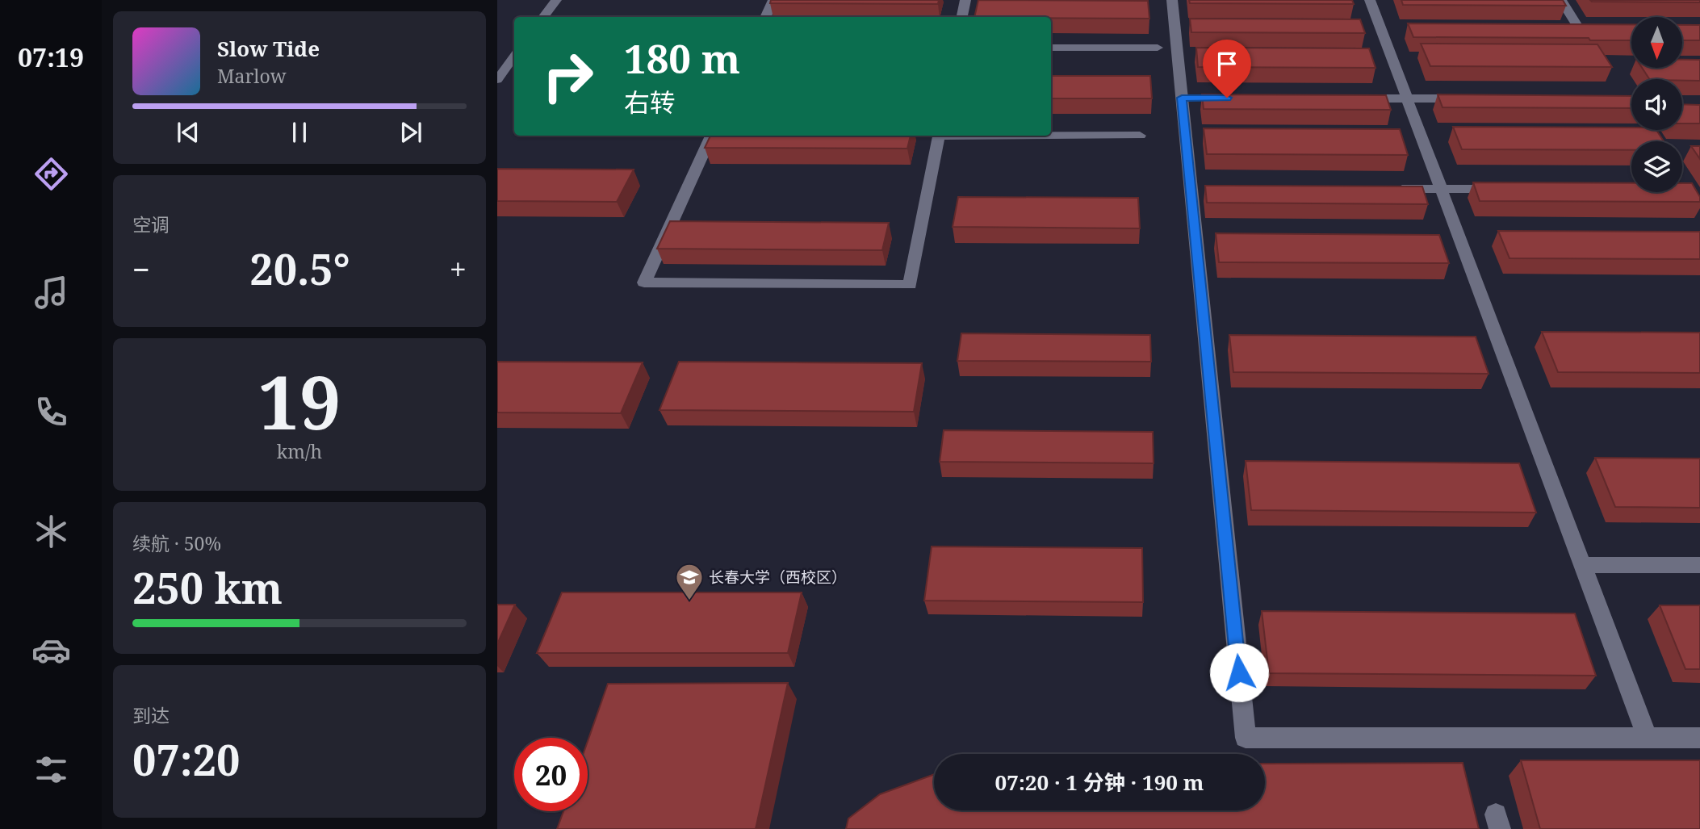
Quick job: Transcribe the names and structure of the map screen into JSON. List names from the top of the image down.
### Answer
{
  "places": {
    "school or university": ["长春大学（西校区）"]
  },
  "north": "bottom",
  "page": {
    "tabs": "07:19",
    "turn": ["180 m", "右转"],
    "song": ["Slow Tide", "Marlow"],
    "tile": [
      "空调",
      ["19", "km/h"],
      ["续航 · 50%", "250 km"],
      ["到达", "07:20"]
    ],
    "heat": ["−", "20.5°", "+"],
    "limit": "20",
    "trip": "07:20 · 1 分钟 · 190 m"
  }
}
